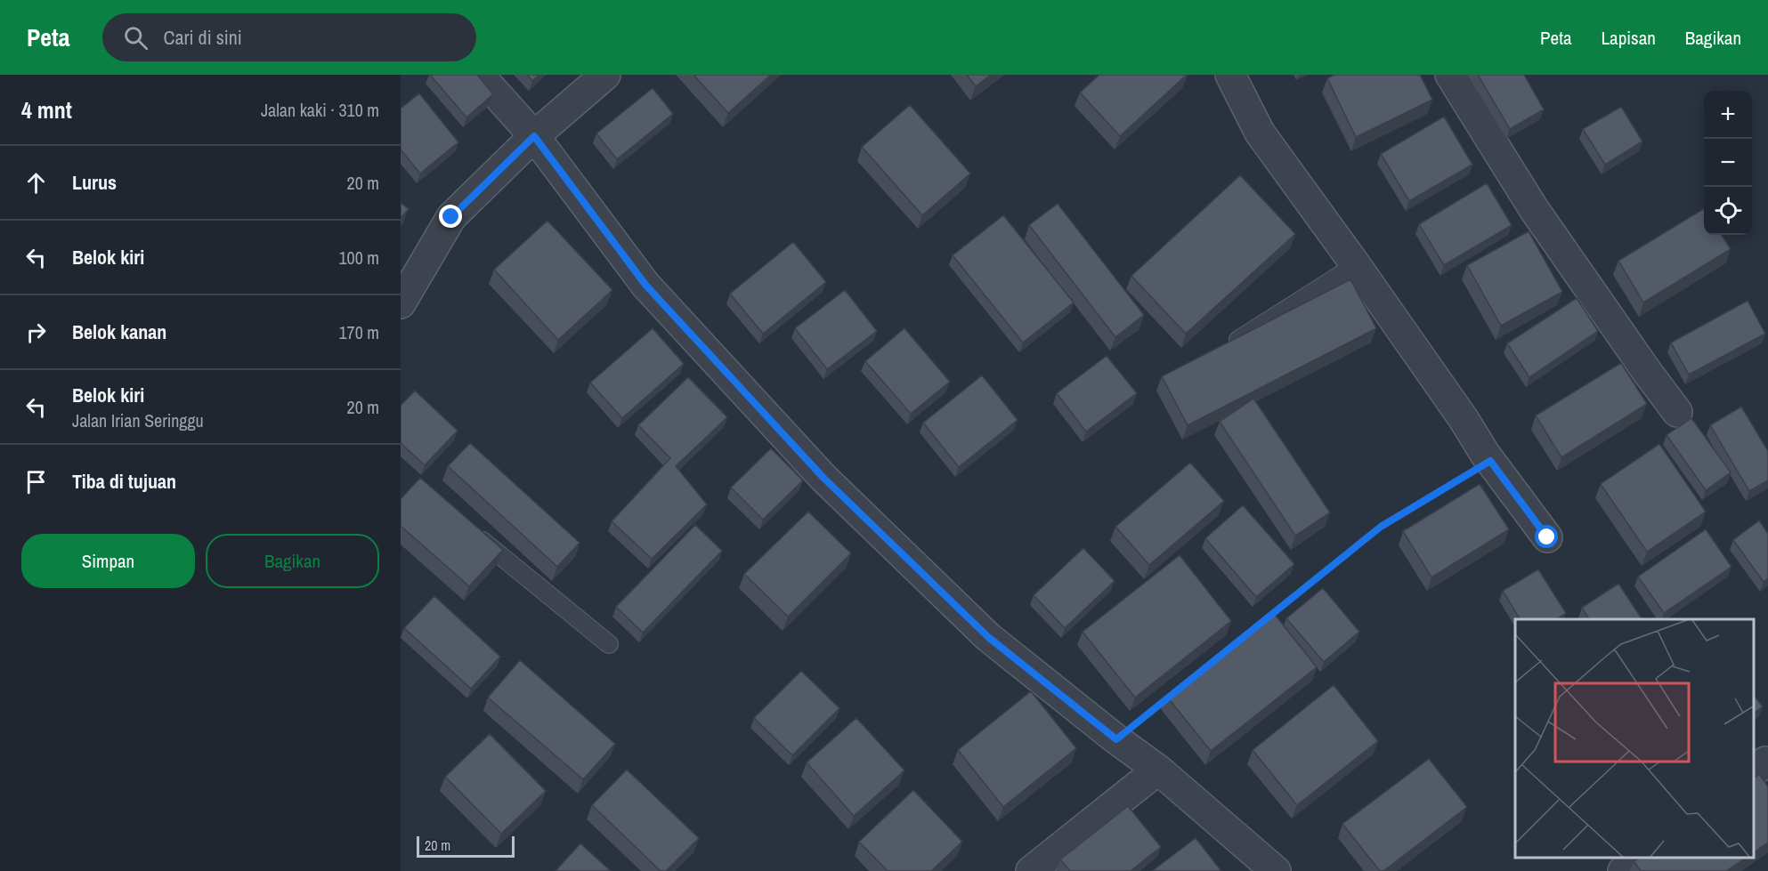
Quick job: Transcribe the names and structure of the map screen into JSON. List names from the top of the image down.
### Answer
{
  "scale_bar": "20 m",
  "page": {
    "header": "Peta",
    "search": "Cari di sini",
    "nav": ["Peta", "Lapisan", "Bagikan"],
    "heading": ["4 mnt", "Jalan kaki · 310 m"],
    "map_buttons": ["+", "−"],
    "list": [
      ["Lurus", "20 m"],
      ["Belok kiri", "100 m"],
      ["Belok kanan", "170 m"],
      ["Belok kiri", "Jalan Irian Seringgu", "20 m"],
      "Tiba di tujuan"
    ],
    "buttons": ["Simpan", "Bagikan"],
    "scale": "20 m"
  }
}
